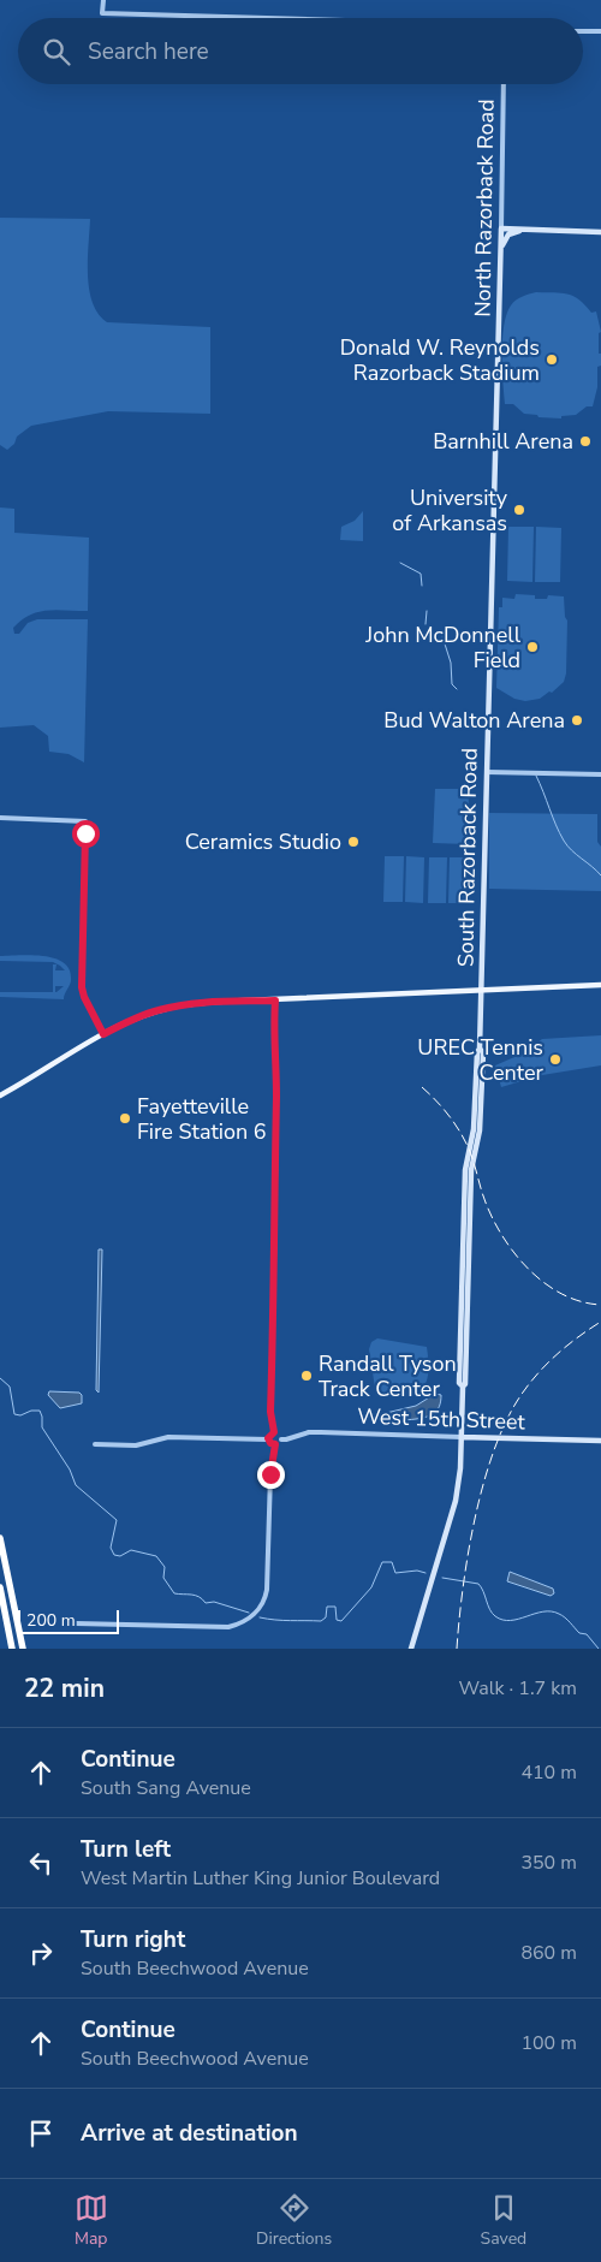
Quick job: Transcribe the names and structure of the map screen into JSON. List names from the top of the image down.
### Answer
{
  "streets": {
    "main road": ["North Razorback Road", "South Razorback Road", "West 15th Street"]
  },
  "crossings": [
    ["North Razorback Road", "South Razorback Road"],
    ["South Razorback Road", "West 15th Street"]
  ],
  "places": [
    "Donald W. Reynolds Razorback Stadium",
    "Barnhill Arena",
    "University of Arkansas",
    "John McDonnell Field",
    "Bud Walton Arena",
    "Ceramics Studio",
    "UREC Tennis Center",
    "Fayetteville Fire Station 6",
    "Randall Tyson Track Center"
  ],
  "scale_bar": "200 m",
  "page": {
    "search": "Search here",
    "scale": "200 m",
    "heading": ["22 min", "Walk · 1.7 km"],
    "list": [
      ["Continue", "South Sang Avenue", "410 m"],
      ["Turn left", "West Martin Luther King Junior Boulevard", "350 m"],
      ["Turn right", "South Beechwood Avenue", "860 m"],
      ["Continue", "South Beechwood Avenue", "100 m"],
      "Arrive at destination"
    ],
    "nav": ["Map", "Directions", "Saved"]
  }
}
